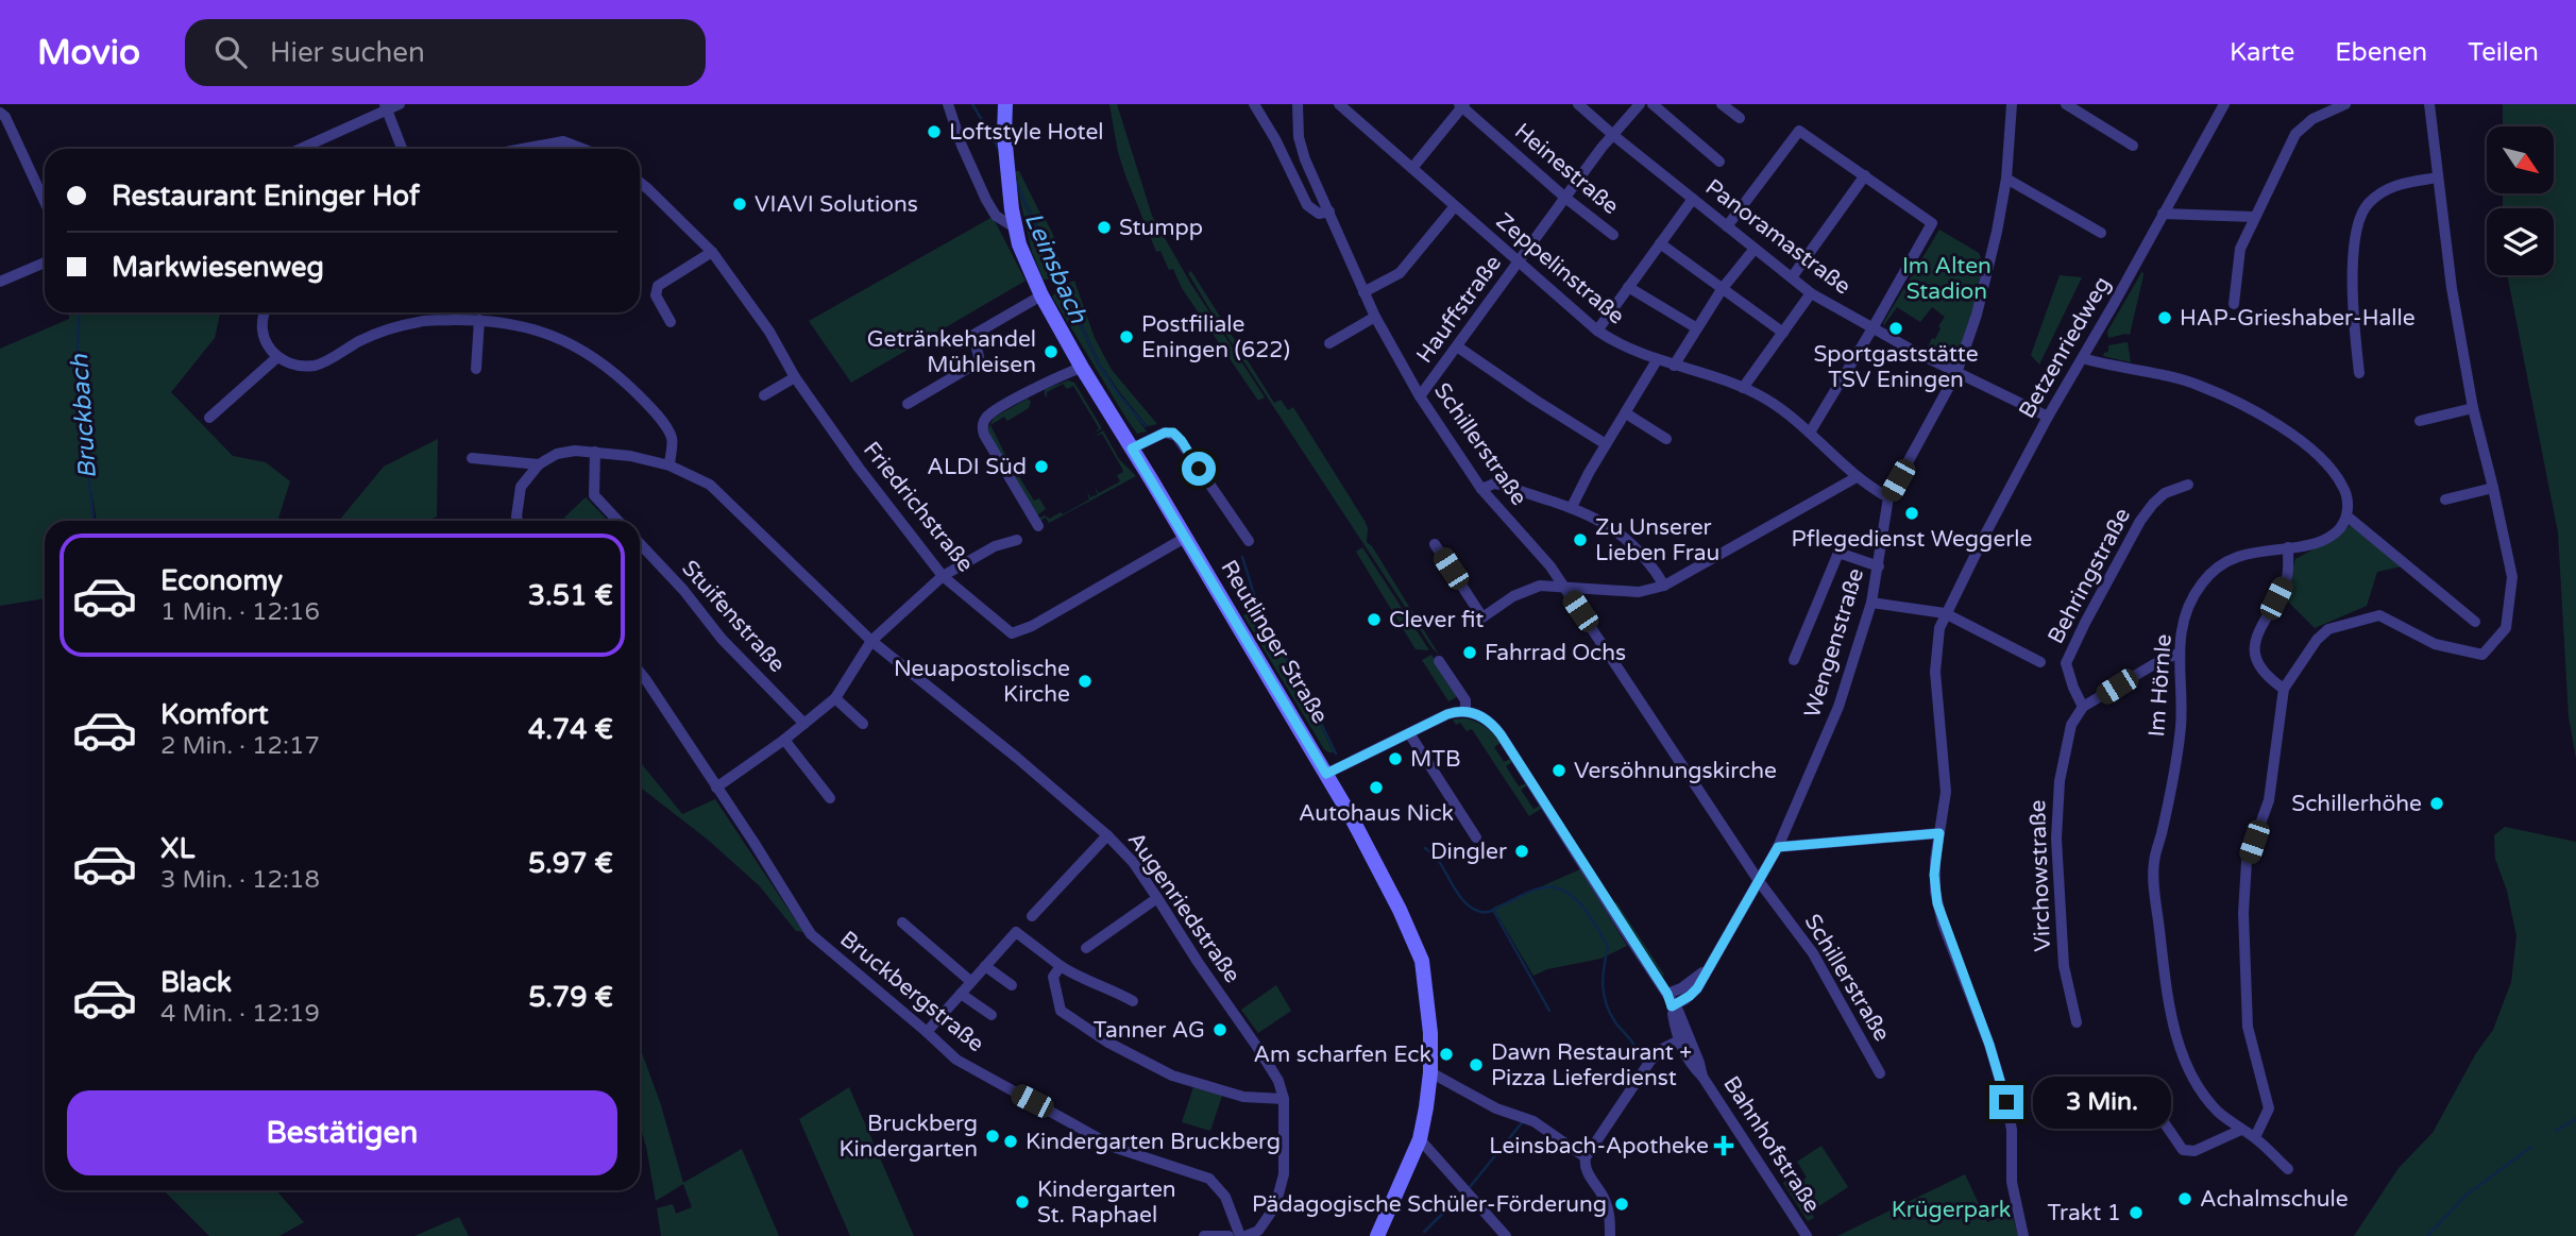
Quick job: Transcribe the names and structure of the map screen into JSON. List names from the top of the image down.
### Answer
{
  "streets": {
    "main road": ["Reutlinger Straße"],
    "street": [
      "Heinestraße",
      "Panoramastraße",
      "Zeppelinstraße",
      "Hauffstraße",
      "Betzenriedweg",
      "Schillerstraße",
      "Friedrichstraße",
      "Behringstraße",
      "Stuifenstraße",
      "Wengenstraße",
      "Im Hörnle",
      "Virchowstraße",
      "Augenriedstraße",
      "Bruckbergstraße",
      "Bahnhofstraße"
    ]
  },
  "crossings": [
    ["Heinestraße", "Hauffstraße"],
    ["Panoramastraße", "Hauffstraße"],
    ["Panoramastraße", "Betzenriedweg"],
    ["Panoramastraße", "Wengenstraße"],
    ["Zeppelinstraße", "Hauffstraße"],
    ["Zeppelinstraße", "Wengenstraße"],
    ["Hauffstraße", "Schillerstraße"],
    ["Schillerstraße", "Wengenstraße"],
    ["Friedrichstraße", "Reutlinger Straße"],
    ["Behringstraße", "Virchowstraße"],
    ["Wengenstraße", "Bahnhofstraße"],
    ["Augenriedstraße", "Bruckbergstraße"]
  ],
  "water": ["Leinsbach", "Bruckbach"],
  "parks": ["Im Alten Stadion", "Krügerpark"],
  "places": {
    "other": [
      "Loftstyle Hotel",
      "VIAVI Solutions",
      "Stumpp",
      "HAP-Grieshaber-Halle",
      "Sportgaststätte TSV Eningen",
      "Postfiliale Eningen (622)",
      "Getränkehandel Mühleisen",
      "ALDI Süd",
      "Pflegedienst Weggerle",
      "Zu Unserer Lieben Frau",
      "Clever fit",
      "Fahrrad Ochs",
      "Neuapostolische Kirche",
      "MTB",
      "Versöhnungskirche",
      "Autohaus Nick",
      "Schillerhöhe",
      "Dingler",
      "Tanner AG",
      "Am scharfen Eck",
      "Dawn Restaurant + Pizza Lieferdienst",
      "Bruckberg Kindergarten",
      "Kindergarten Bruckberg",
      "Achalmschule",
      "Kindergarten St. Raphael",
      "Pädagogische Schüler-Förderung",
      "Trakt 1"
    ],
    "health": ["Leinsbach-Apotheke"]
  },
  "north": "bottom right",
  "page": {
    "header": "Movio",
    "search": "Hier suchen",
    "nav": ["Karte", "Ebenen", "Teilen"],
    "banner": ["Restaurant Eninger Hof", "Markwiesenweg"],
    "list": [
      {
        "name": "Economy",
        "note": "1 Min. · 12:16",
        "value": "3.51 €"
      },
      {
        "name": "Komfort",
        "note": "2 Min. · 12:17",
        "value": "4.74 €"
      },
      {
        "name": "XL",
        "note": "3 Min. · 12:18",
        "value": "5.97 €"
      },
      {
        "name": "Black",
        "note": "4 Min. · 12:19",
        "value": "5.79 €"
      }
    ],
    "buttons": "Bestätigen",
    "bubble": "3 Min."
  }
}
